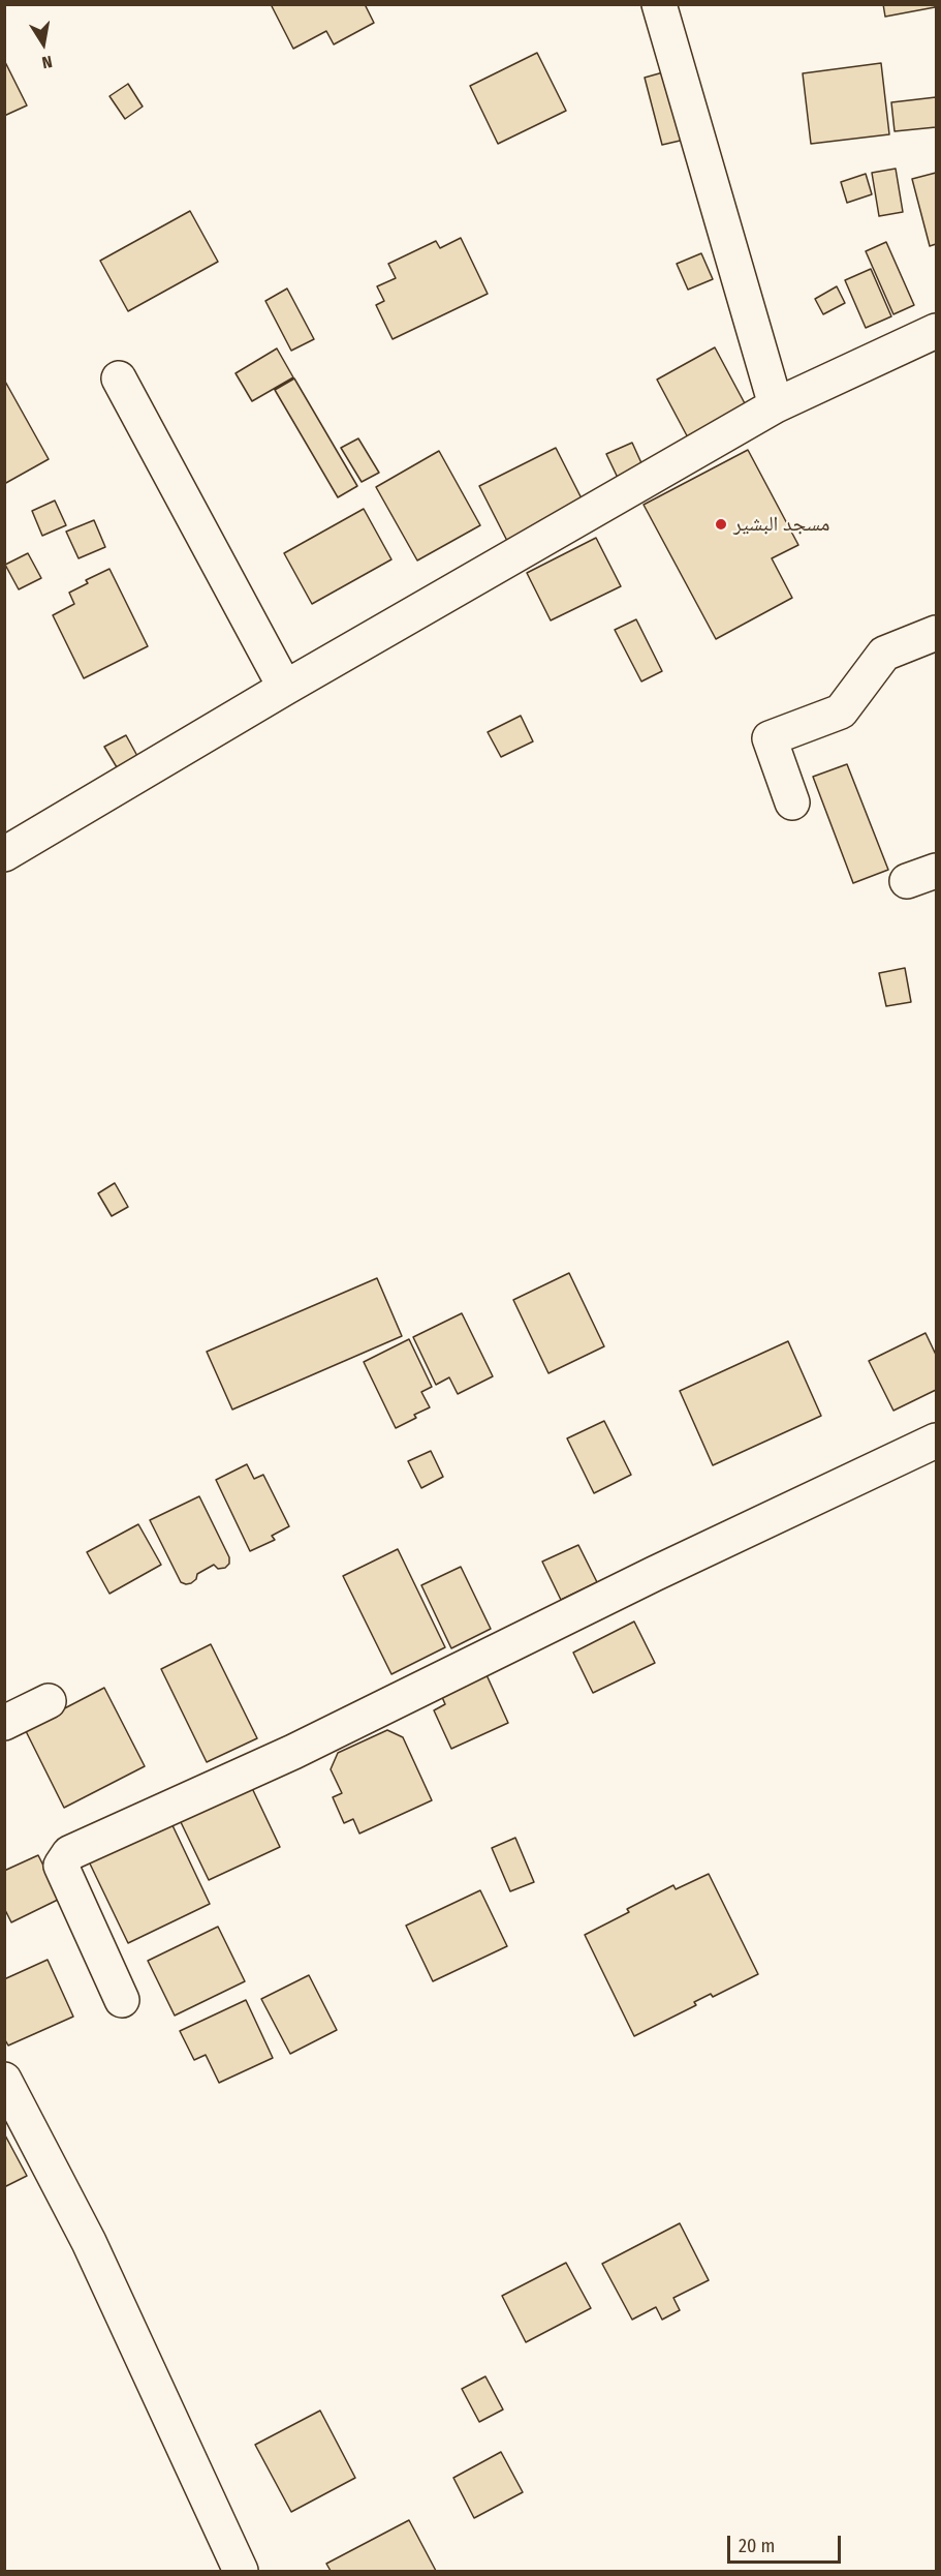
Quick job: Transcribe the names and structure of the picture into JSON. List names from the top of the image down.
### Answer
{
  "places": ["مسجد البشير"],
  "scale_bar": "20 m",
  "north": "bottom"
}
